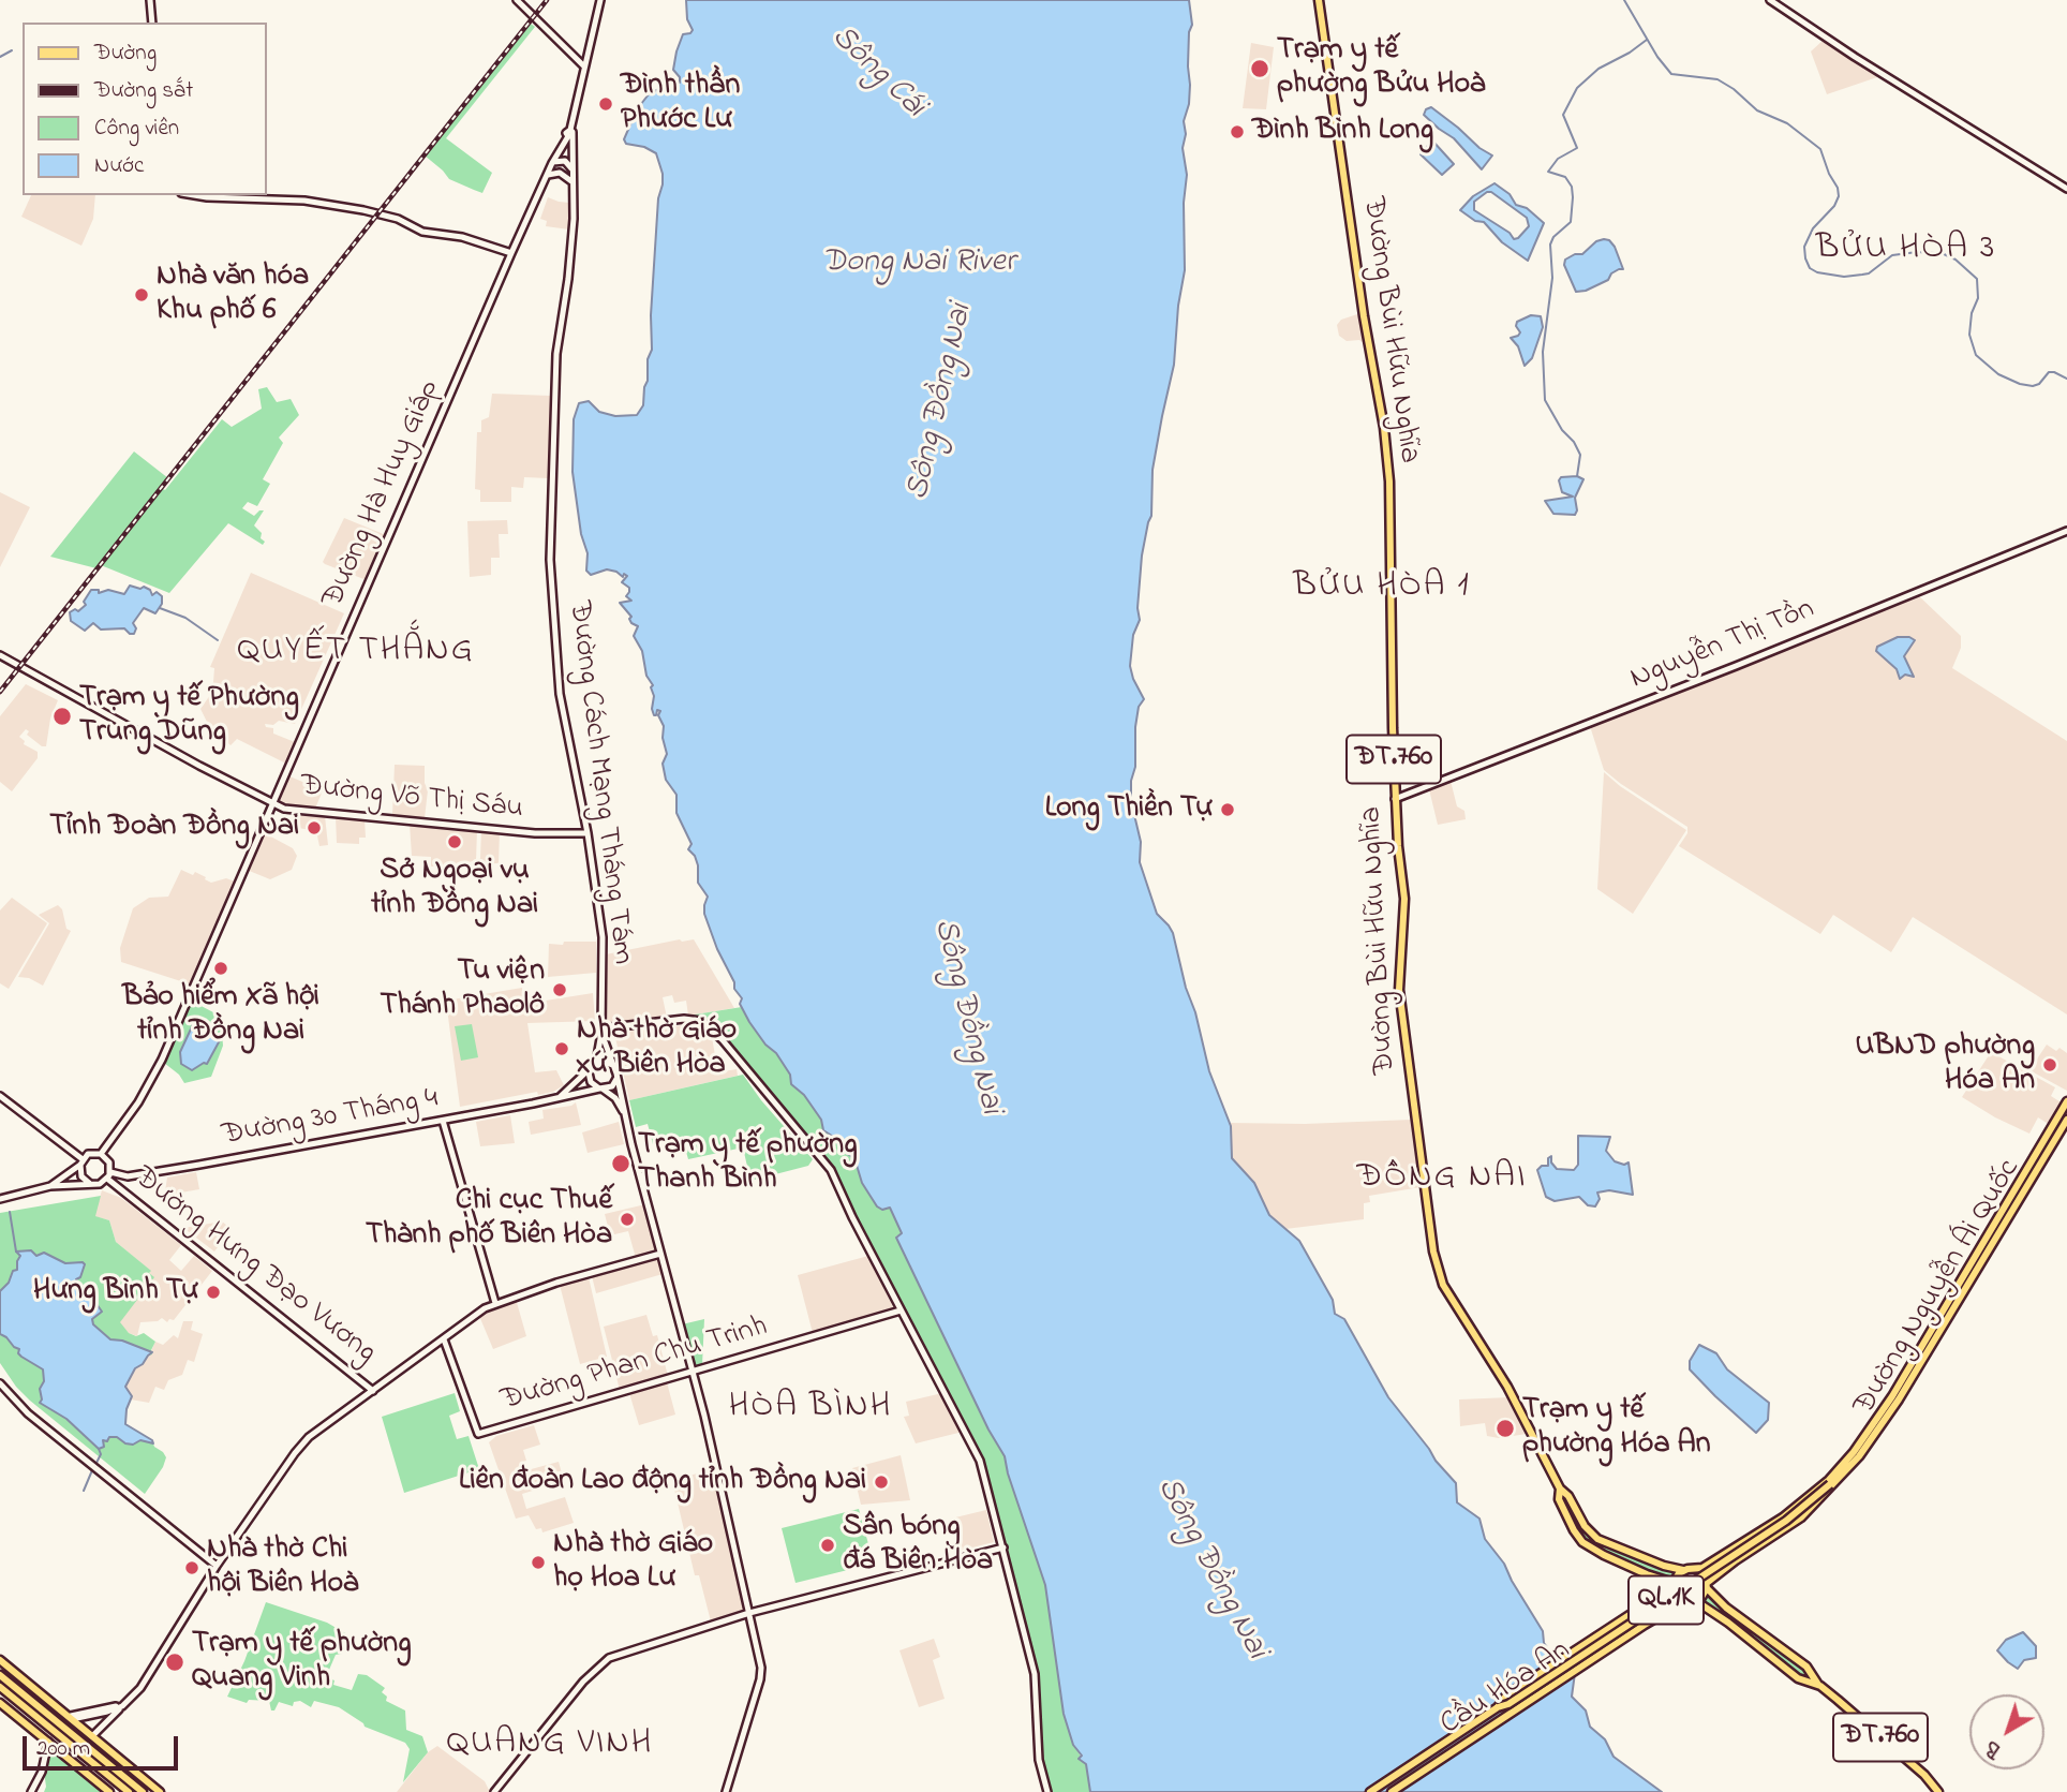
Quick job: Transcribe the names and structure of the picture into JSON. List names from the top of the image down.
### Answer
{
  "streets": {
    "main road": [
      "Đường Bùi Hữu Nghĩa",
      "Đường Hà Huy Giáp",
      "Nguyễn Thị Tồn",
      "ĐT.760",
      "Đường Cách Mạng Tháng Tám",
      "Đường Võ Thị Sáu",
      "Đường 30 Tháng 4",
      "Đường Hưng Đạo Vương",
      "Đường Nguyễn Ái Quốc",
      "Đường Phan Chu Trinh",
      "QL.1K",
      "Cầu Hóa An"
    ]
  },
  "crossings": [
    ["Đường Bùi Hữu Nghĩa", "Nguyễn Thị Tồn"],
    ["Đường Bùi Hữu Nghĩa", "ĐT.760"],
    ["Đường Bùi Hữu Nghĩa", "Đường Nguyễn Ái Quốc"],
    ["Đường Bùi Hữu Nghĩa", "QL.1K"],
    ["Đường Bùi Hữu Nghĩa", "Cầu Hóa An"],
    ["Đường Hà Huy Giáp", "Đường Cách Mạng Tháng Tám"],
    ["Đường Hà Huy Giáp", "Đường Võ Thị Sáu"],
    ["Đường Hà Huy Giáp", "Đường 30 Tháng 4"],
    ["Đường Hà Huy Giáp", "Đường Hưng Đạo Vương"],
    ["ĐT.760", "Đường Nguyễn Ái Quốc"],
    ["ĐT.760", "QL.1K"],
    ["ĐT.760", "Cầu Hóa An"],
    ["Đường Cách Mạng Tháng Tám", "Đường Võ Thị Sáu"],
    ["Đường Cách Mạng Tháng Tám", "Đường 30 Tháng 4"],
    ["Đường 30 Tháng 4", "Đường Hưng Đạo Vương"],
    ["Đường Nguyễn Ái Quốc", "QL.1K"],
    ["Đường Nguyễn Ái Quốc", "Cầu Hóa An"],
    ["QL.1K", "Cầu Hóa An"]
  ],
  "districts": [
    "BỬU HÒA 3",
    "BỬU HÒA 1",
    "QUYẾT THẮNG",
    "ĐỒNG NAI",
    "HÒA BÌNH",
    "QUANG VINH"
  ],
  "water": ["Sông Cái", "Dong Nai River", "Sông Đồng Nai"],
  "places": [
    "Trạm y tế phường Bửu Hoà",
    "Đình thần Phước Lư",
    "Đình Bình Long",
    "Nhà văn hóa Khu phố 6",
    "Trạm y tế Phường Trung Dũng",
    "Long Thiền Tự",
    "Tỉnh Đoàn Đồng Nai",
    "Sở Ngoại vụ tỉnh Đồng Nai",
    "Bảo hiểm Xã hội tỉnh Đồng Nai",
    "Tu viện Thánh Phaolô",
    "Nhà thờ Giáo xứ Biên Hòa",
    "UBND phường Hóa An",
    "Trạm y tế phường Thanh Bình",
    "Chi cục Thuế Thành phố Biên Hòa",
    "Hưng Bình Tự",
    "Trạm y tế phường Hóa An",
    "Liên đoàn Lao động tỉnh Đồng Nai",
    "Sân bóng đá Biên Hòa",
    "Nhà thờ Giáo họ Hoa Lư",
    "Nhà thờ Chi hội Biên Hoà",
    "Trạm y tế phường Quang Vinh"
  ],
  "legend": [
    "Đường",
    "Đường sắt",
    "Công viên",
    "Nước"
  ],
  "scale_bar": "200 m",
  "north": "bottom left"
}
